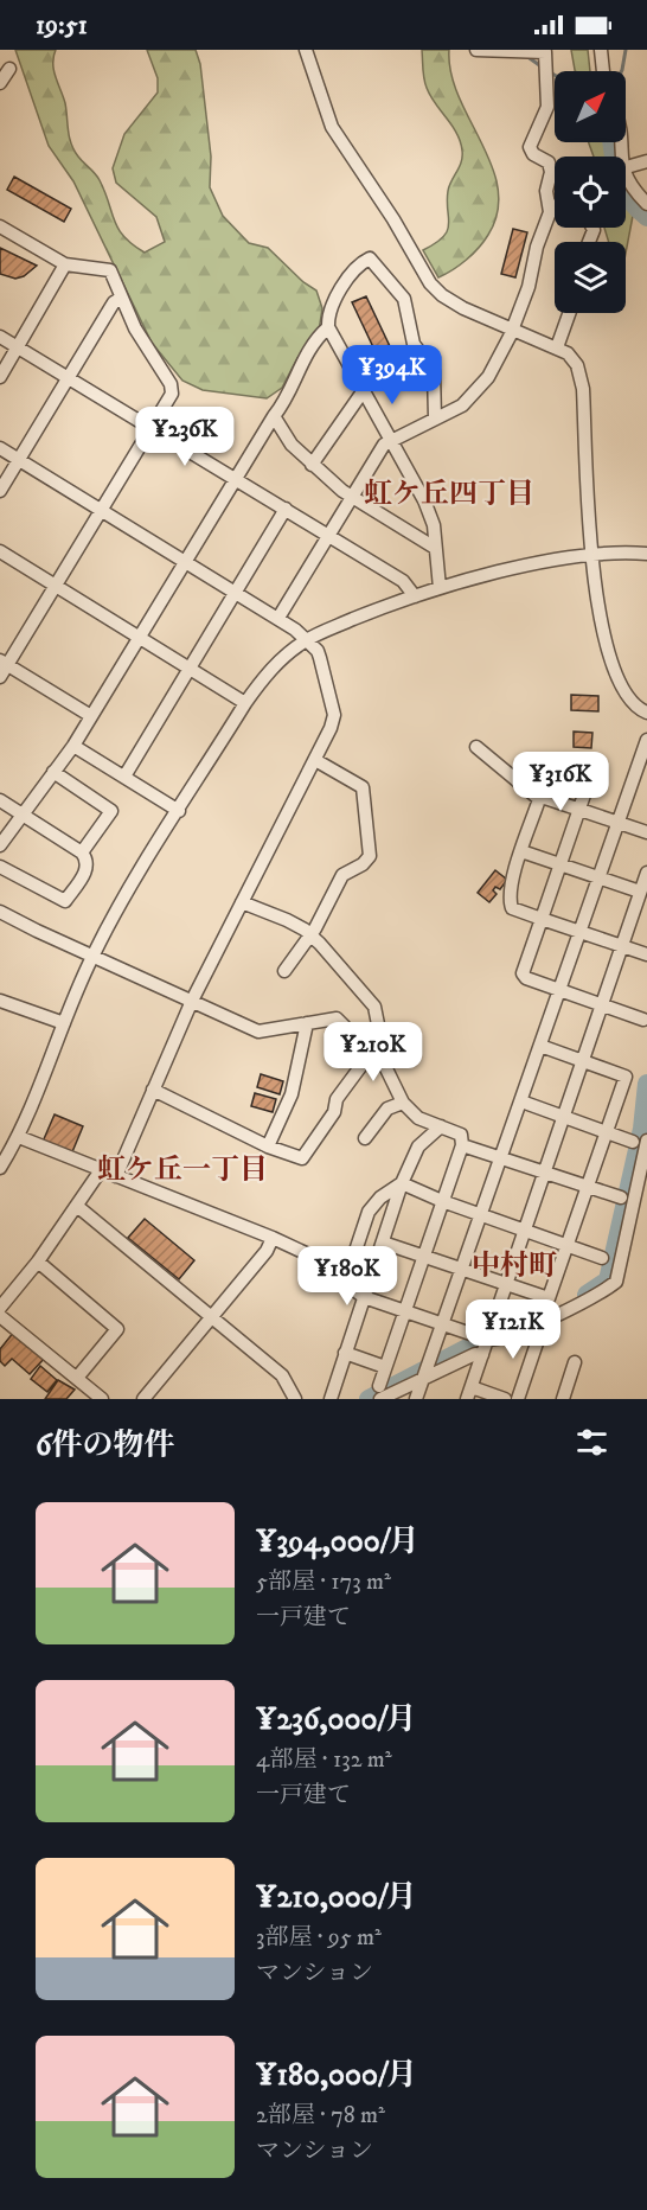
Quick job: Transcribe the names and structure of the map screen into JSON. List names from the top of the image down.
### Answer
{
  "districts": ["虹ケ丘四丁目", "虹ケ丘一丁目", "中村町"],
  "north": "top right",
  "page": {
    "status": "19:51",
    "price": [
      "¥394K",
      "¥236K",
      "¥316K",
      "¥210K",
      "¥180K",
      "¥121K"
    ],
    "heading": "6件の物件",
    "list": [
      {
        "name": "¥394,000/月",
        "note": "5部屋 · 173 m² · 一戸建て"
      },
      {
        "name": "¥236,000/月",
        "note": "4部屋 · 132 m² · 一戸建て"
      },
      {
        "name": "¥210,000/月",
        "note": "3部屋 · 95 m² · マンション"
      },
      {
        "name": "¥180,000/月",
        "note": "2部屋 · 78 m² · マンション"
      }
    ]
  }
}
